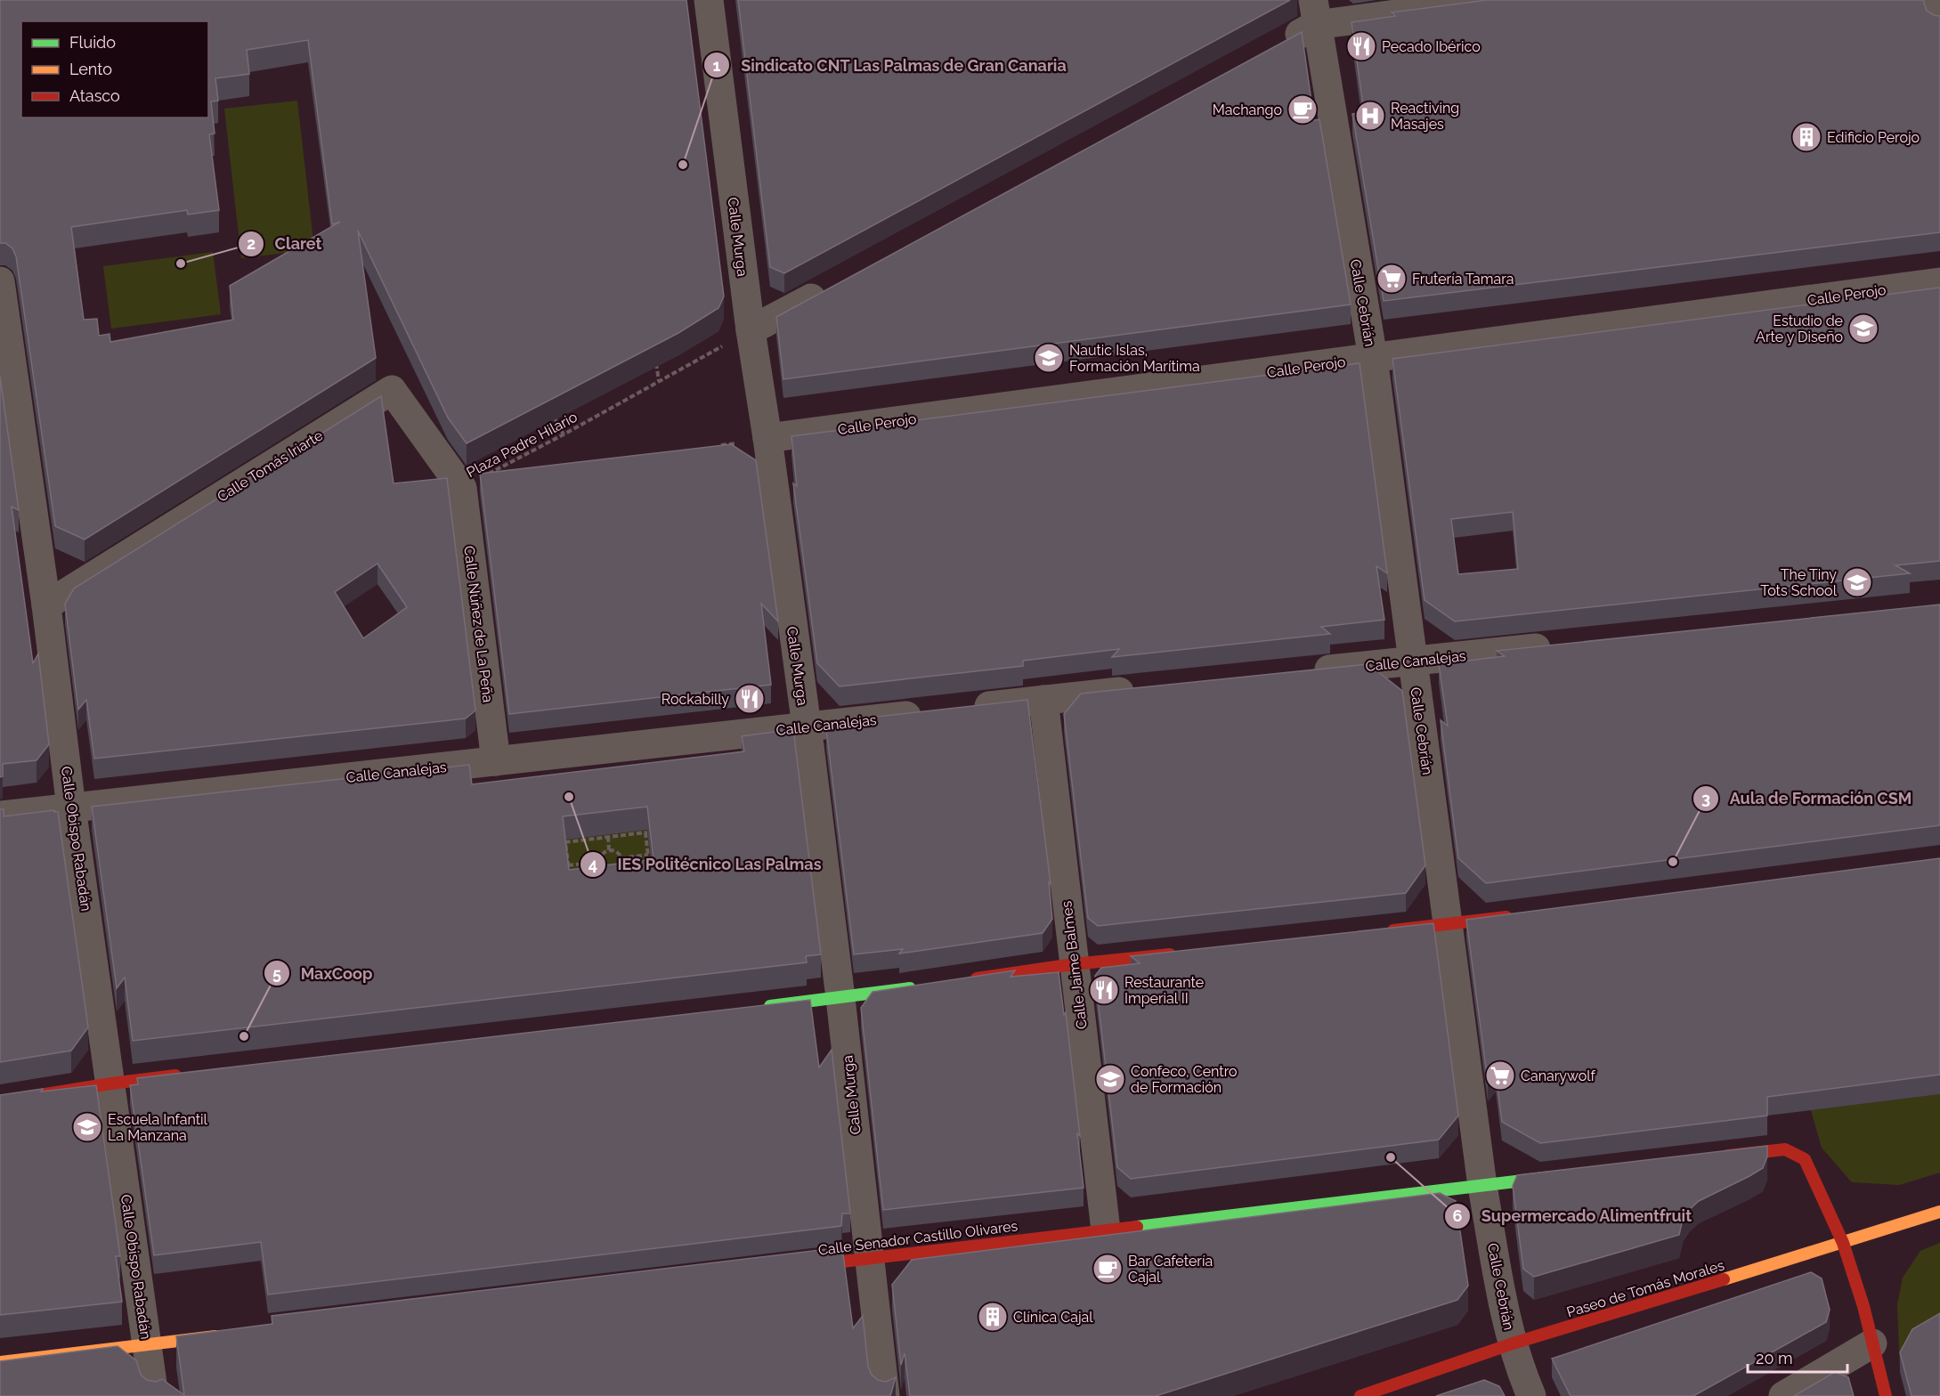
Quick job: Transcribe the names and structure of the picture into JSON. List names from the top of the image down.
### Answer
{
  "streets": {
    "street": [
      "Calle Murga",
      "Calle Perojo",
      "Calle Cebrián",
      "Calle Tomás Iriarte",
      "Calle Núñez de La Peña",
      "Calle Canalejas",
      "Calle Obispo Rabadán",
      "Calle Jaime Balmes",
      "Calle Senador Castillo Olivares",
      "Paseo de Tomás Morales"
    ],
    "path": ["Plaza Padre Hilario"]
  },
  "crossings": [
    ["Calle Murga", "Calle Perojo"],
    ["Calle Murga", "Plaza Padre Hilario"],
    ["Calle Murga", "Calle Canalejas"],
    ["Calle Murga", "Calle Senador Castillo Olivares"],
    ["Calle Perojo", "Calle Cebrián"],
    ["Calle Cebrián", "Calle Canalejas"],
    ["Calle Cebrián", "Calle Senador Castillo Olivares"],
    ["Calle Cebrián", "Paseo de Tomás Morales"],
    ["Plaza Padre Hilario", "Calle Tomás Iriarte"],
    ["Plaza Padre Hilario", "Calle Núñez de La Peña"],
    ["Calle Tomás Iriarte", "Calle Núñez de La Peña"],
    ["Calle Tomás Iriarte", "Calle Obispo Rabadán"],
    ["Calle Núñez de La Peña", "Calle Canalejas"],
    ["Calle Canalejas", "Calle Obispo Rabadán"],
    ["Calle Jaime Balmes", "Calle Senador Castillo Olivares"]
  ],
  "places": {
    "restaurant": ["Pecado Ibérico", "Rockabilly", "Restaurante Imperial II"],
    "cafe": ["Machango", "Bar Cafetería Cajal"],
    "hospital": ["Reactiving Masajes"],
    "building": ["Edificio Perojo", "Clínica Cajal"],
    "other": [
      "Sindicato CNT Las Palmas de Gran Canaria",
      "Claret",
      "IES Politécnico Las Palmas",
      "Aula de Formación CSM",
      "MaxCoop",
      "Supermercado Alimentfruit"
    ],
    "supermarket": ["Frutería Tamara", "Canarywolf"],
    "school or university": [
      "Estudio de Arte y Diseño",
      "Nautic Islas, Formación Marítima",
      "The Tiny Tots School",
      "Confeco, Centro de Formación",
      "Escuela Infantil La Manzana"
    ]
  },
  "legend": ["Fluido", "Lento", "Atasco"],
  "scale_bar": "20 m"
}
